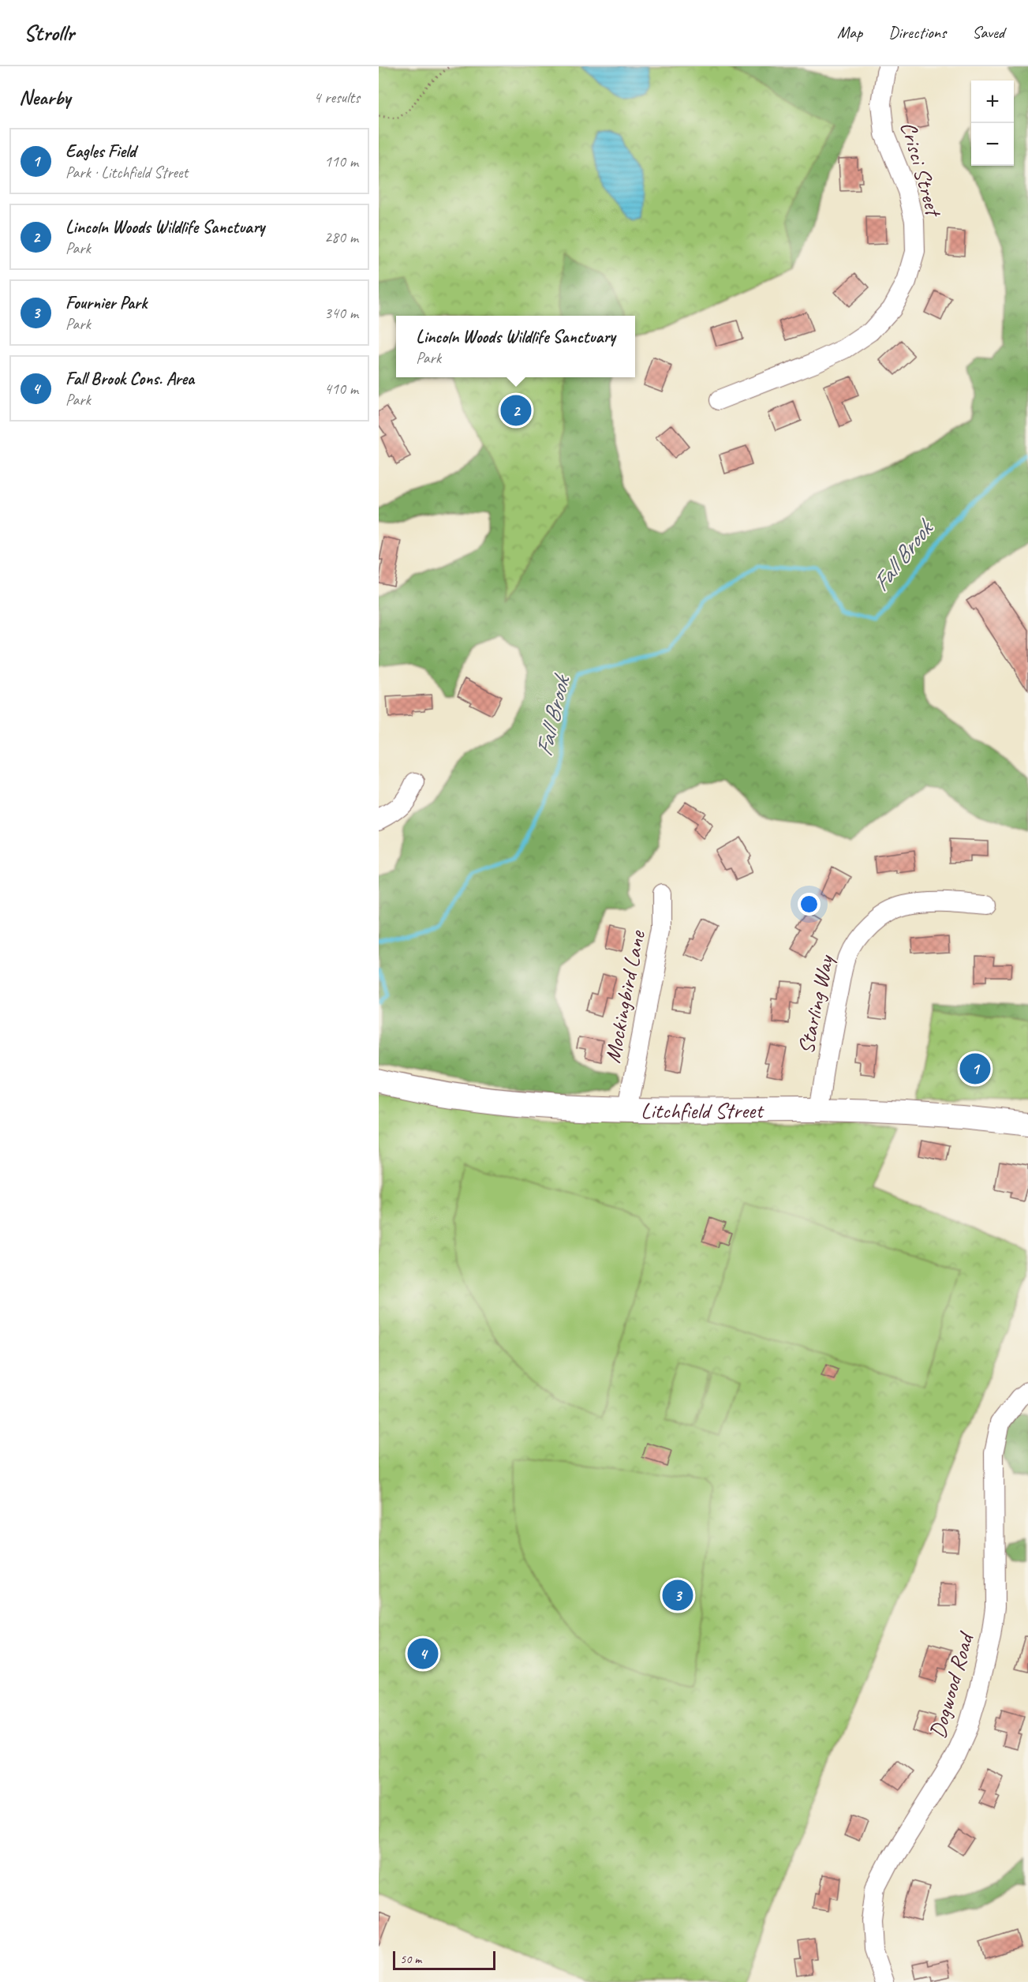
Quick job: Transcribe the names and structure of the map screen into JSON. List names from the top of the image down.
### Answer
{
  "streets": {
    "main road": ["Litchfield Street"],
    "street": [
      "Crisci Street",
      "Mockingbird Lane",
      "Starling Way",
      "Dogwood Road"
    ]
  },
  "crossings": [
    ["Mockingbird Lane", "Litchfield Street"],
    ["Starling Way", "Litchfield Street"]
  ],
  "water": ["Fall Brook"],
  "scale_bar": "50 m",
  "page": {
    "header": "Strollr",
    "nav": ["Map", "Directions", "Saved"],
    "heading": ["Nearby", "4 results"],
    "map_buttons": ["+", "−"],
    "list": [
      {
        "mark": "1",
        "name": "Eagles Field",
        "note": "Park · Litchfield Street",
        "value": "110 m"
      },
      {
        "mark": "2",
        "name": "Lincoln Woods Wildlife Sanctuary",
        "note": "Park",
        "value": "280 m"
      },
      {
        "mark": "3",
        "name": "Fournier Park",
        "note": "Park",
        "value": "340 m"
      },
      {
        "mark": "4",
        "name": "Fall Brook Cons. Area",
        "note": "Park",
        "value": "410 m"
      }
    ],
    "popup": ["Lincoln Woods Wildlife Sanctuary", "Park"],
    "pins": [
      "2",
      "1",
      "3",
      "4"
    ],
    "scale": "50 m"
  }
}
